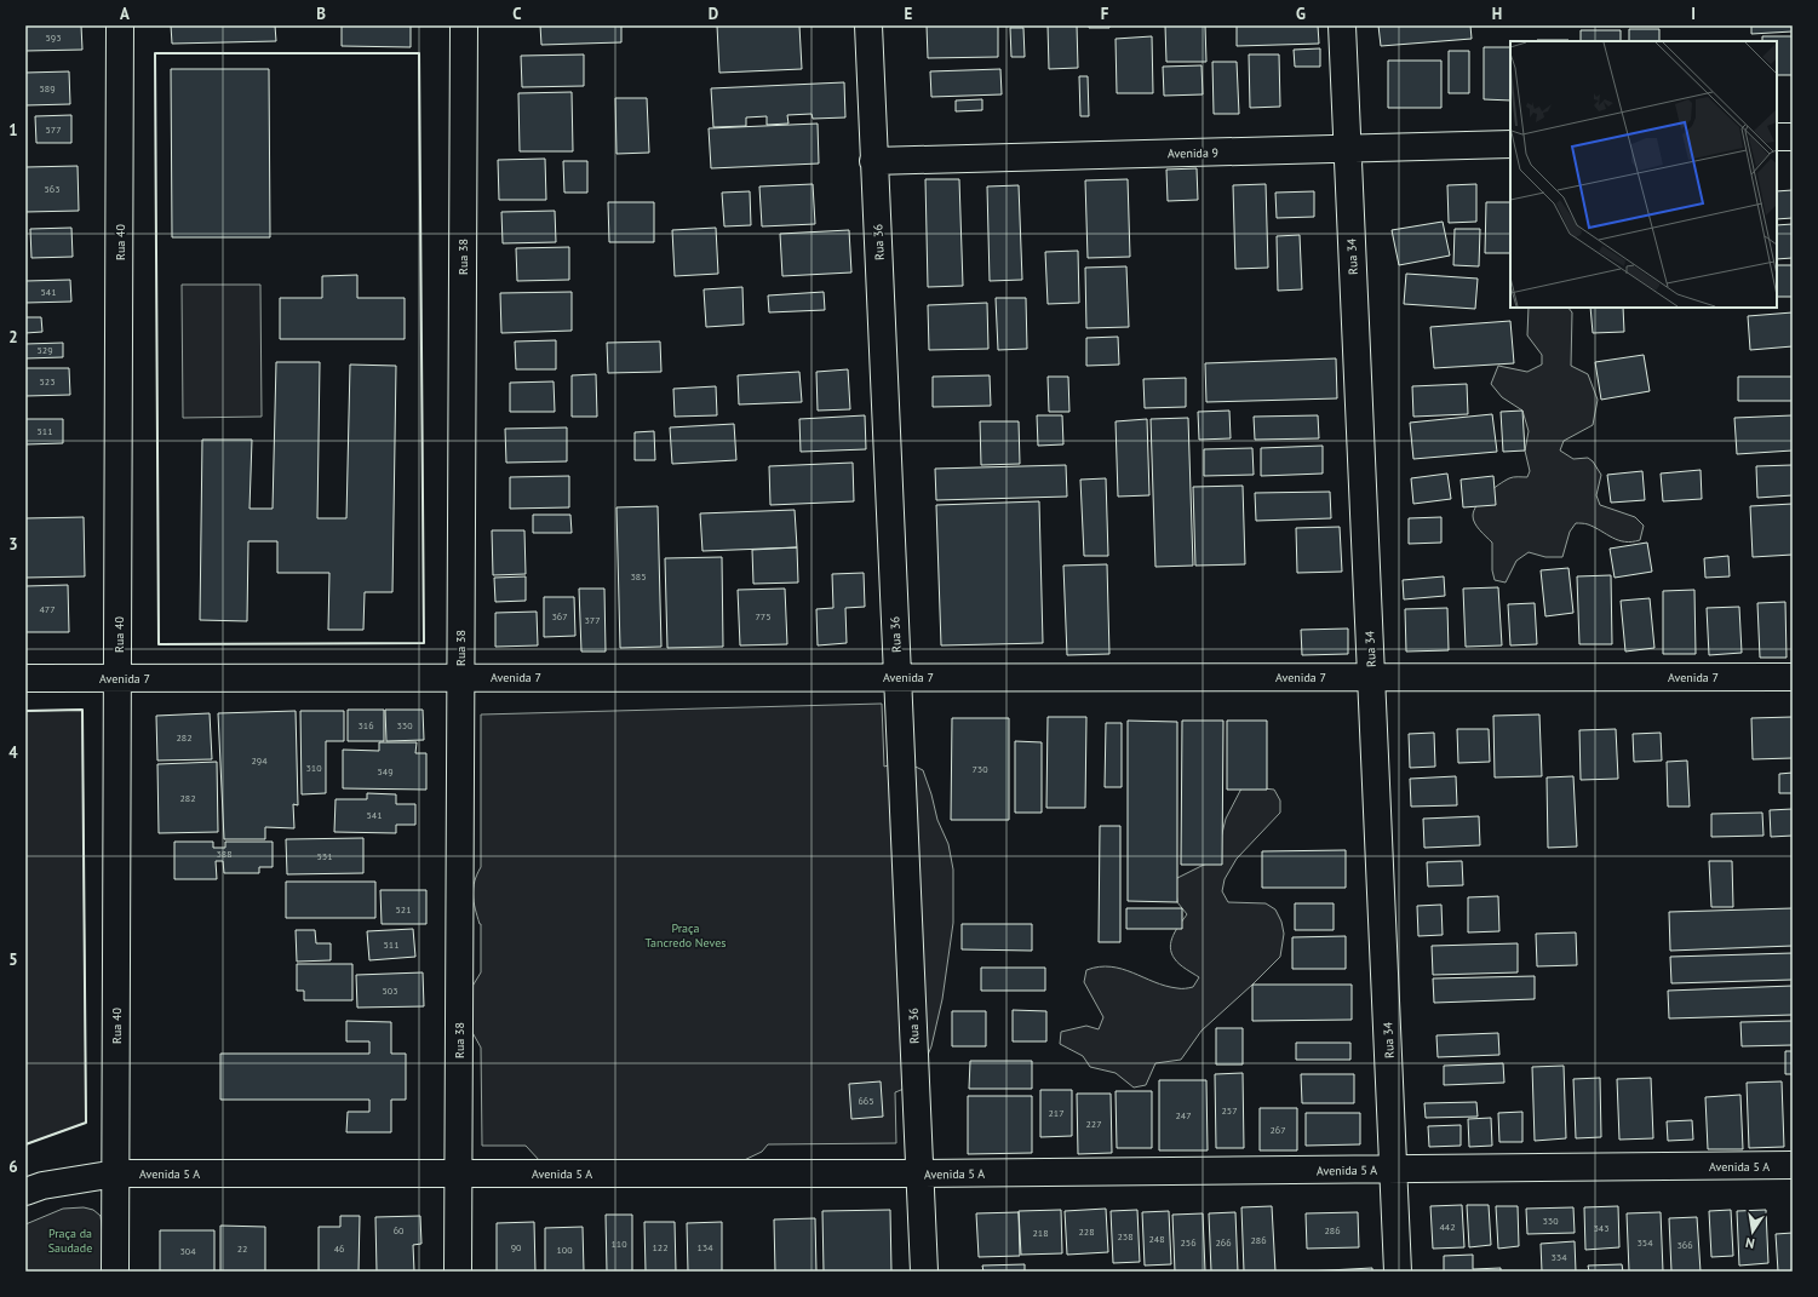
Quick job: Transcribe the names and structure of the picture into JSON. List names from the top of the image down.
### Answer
{
  "streets": {
    "street": [
      "Avenida 9",
      "Rua 40",
      "Rua 36",
      "Rua 38",
      "Rua 34",
      "Avenida 7",
      "Avenida 5 A"
    ]
  },
  "crossings": [
    ["Avenida 9", "Rua 36"],
    ["Avenida 9", "Rua 34"],
    ["Rua 40", "Avenida 7"],
    ["Rua 40", "Avenida 5 A"],
    ["Rua 36", "Avenida 7"],
    ["Rua 36", "Avenida 5 A"],
    ["Rua 38", "Avenida 7"],
    ["Rua 38", "Avenida 5 A"],
    ["Rua 34", "Avenida 7"],
    ["Rua 34", "Avenida 5 A"]
  ],
  "parks": ["Praça Tancredo Neves", "Praça da Saudade"],
  "house_numbers": [
    "593",
    "589",
    "577",
    "563",
    "541",
    "529",
    "523",
    "511",
    "385",
    "477",
    "367",
    "775",
    "377",
    "316",
    "330",
    "282",
    "294",
    "310",
    "730",
    "549",
    "282",
    "541",
    "388",
    "531",
    "521",
    "511",
    "503",
    "665",
    "257",
    "217",
    "247",
    "227",
    "267",
    "330",
    "442",
    "343",
    "60",
    "286",
    "228",
    "218",
    "238",
    "248",
    "286",
    "256",
    "266",
    "354",
    "110",
    "366",
    "90",
    "122",
    "134",
    "22",
    "46",
    "100",
    "304",
    "334"
  ],
  "north": "bottom",
  "grid": {
    "columns": [
      "A",
      "B",
      "C",
      "D",
      "E",
      "F",
      "G",
      "H",
      "I"
    ],
    "rows": [
      "1",
      "2",
      "3",
      "4",
      "5",
      "6"
    ]
  }
}
